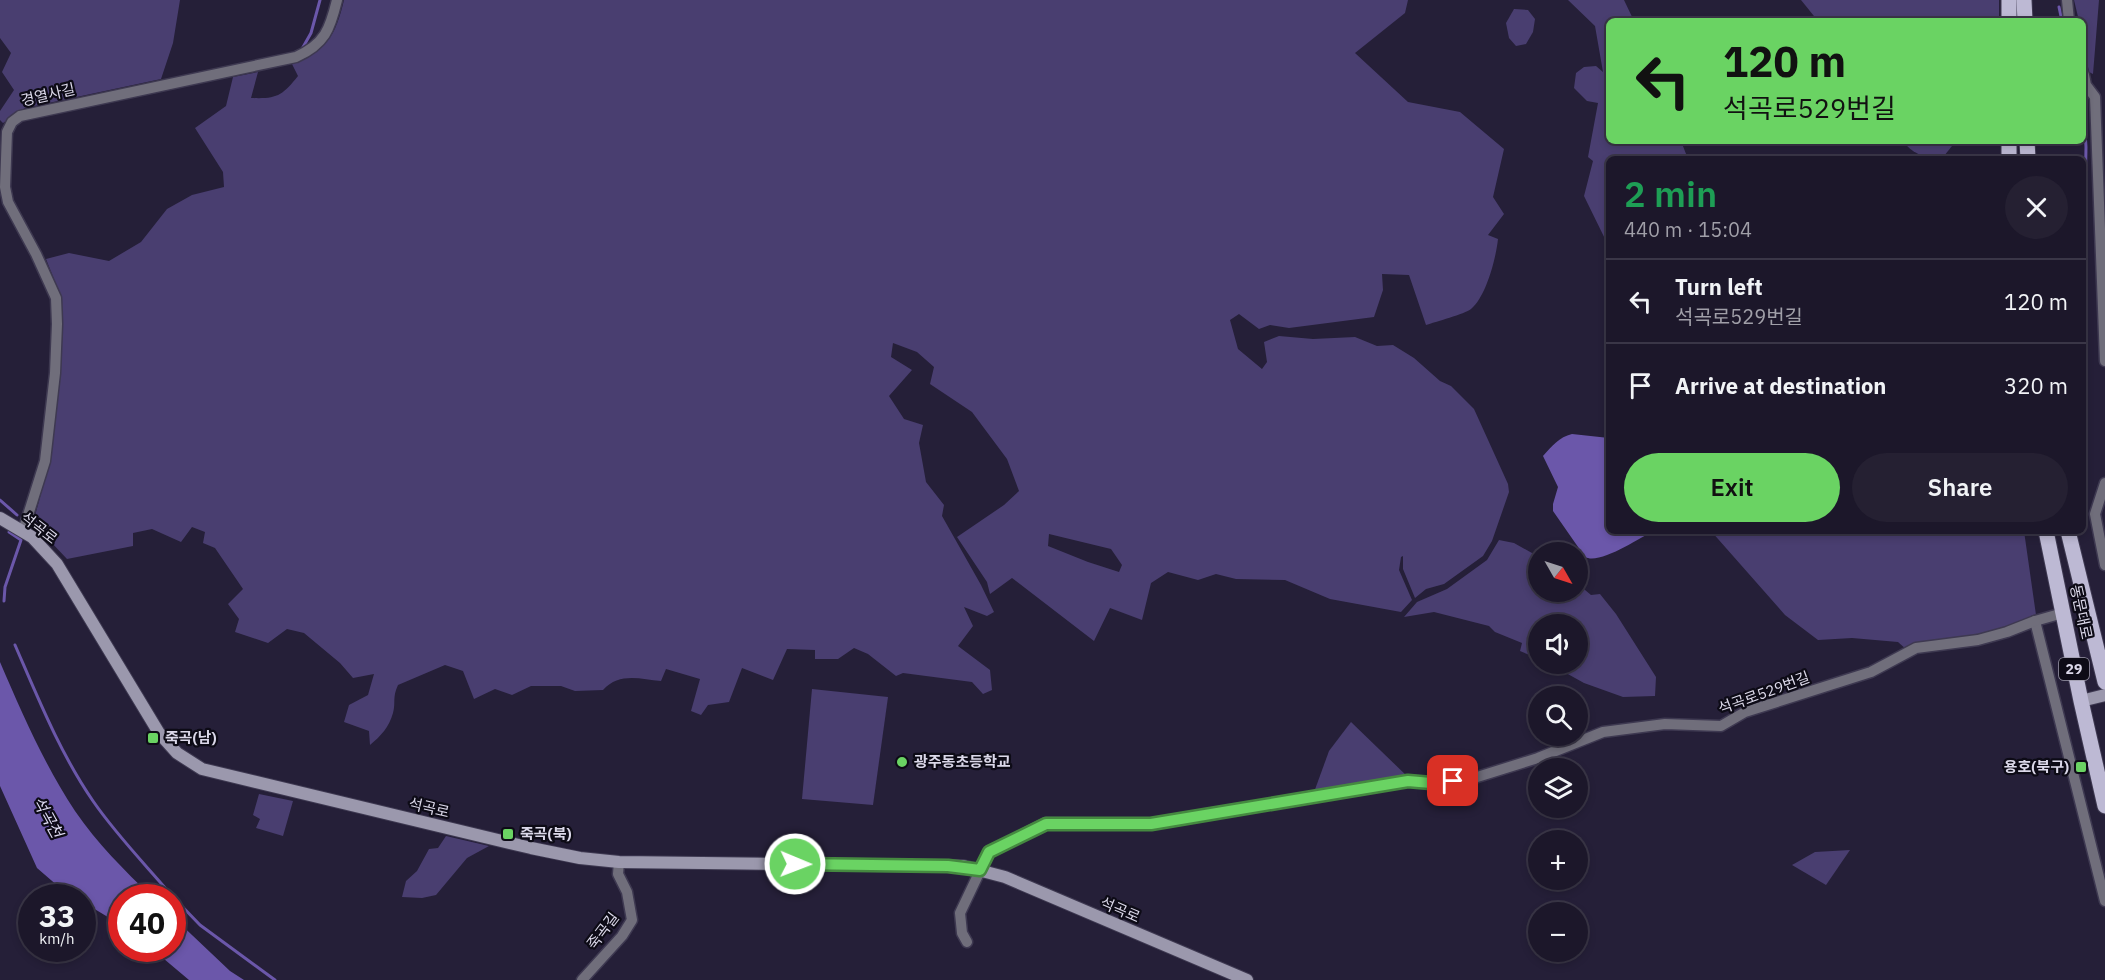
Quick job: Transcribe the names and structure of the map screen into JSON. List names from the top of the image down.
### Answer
{
  "streets": {
    "main road": ["동문대로", "29"],
    "street": [
      "경열사길",
      "석곡로",
      "석곡로529번길",
      "죽곡길"
    ]
  },
  "crossings": [
    ["경열사길", "석곡로"],
    ["석곡로", "석곡로529번길"],
    ["석곡로", "죽곡길"],
    ["동문대로", "석곡로529번길"]
  ],
  "water": ["석곡천"],
  "places": {
    "transit": ["죽곡(남)", "용호(북구)", "죽곡(북)"],
    "other": ["광주동초등학교"]
  },
  "north": "bottom right",
  "page": {
    "turn": ["120 m", "석곡로529번길"],
    "heading": ["2 min", "440 m · 15:04"],
    "list": [
      {
        "name": "Turn left",
        "note": "석곡로529번길",
        "value": "120 m"
      },
      {
        "name": "Arrive at destination",
        "value": "320 m"
      }
    ],
    "buttons": ["Exit", "Share"],
    "map_buttons": ["+", "−"],
    "speed": "33 km/h",
    "limit": "40"
  }
}
